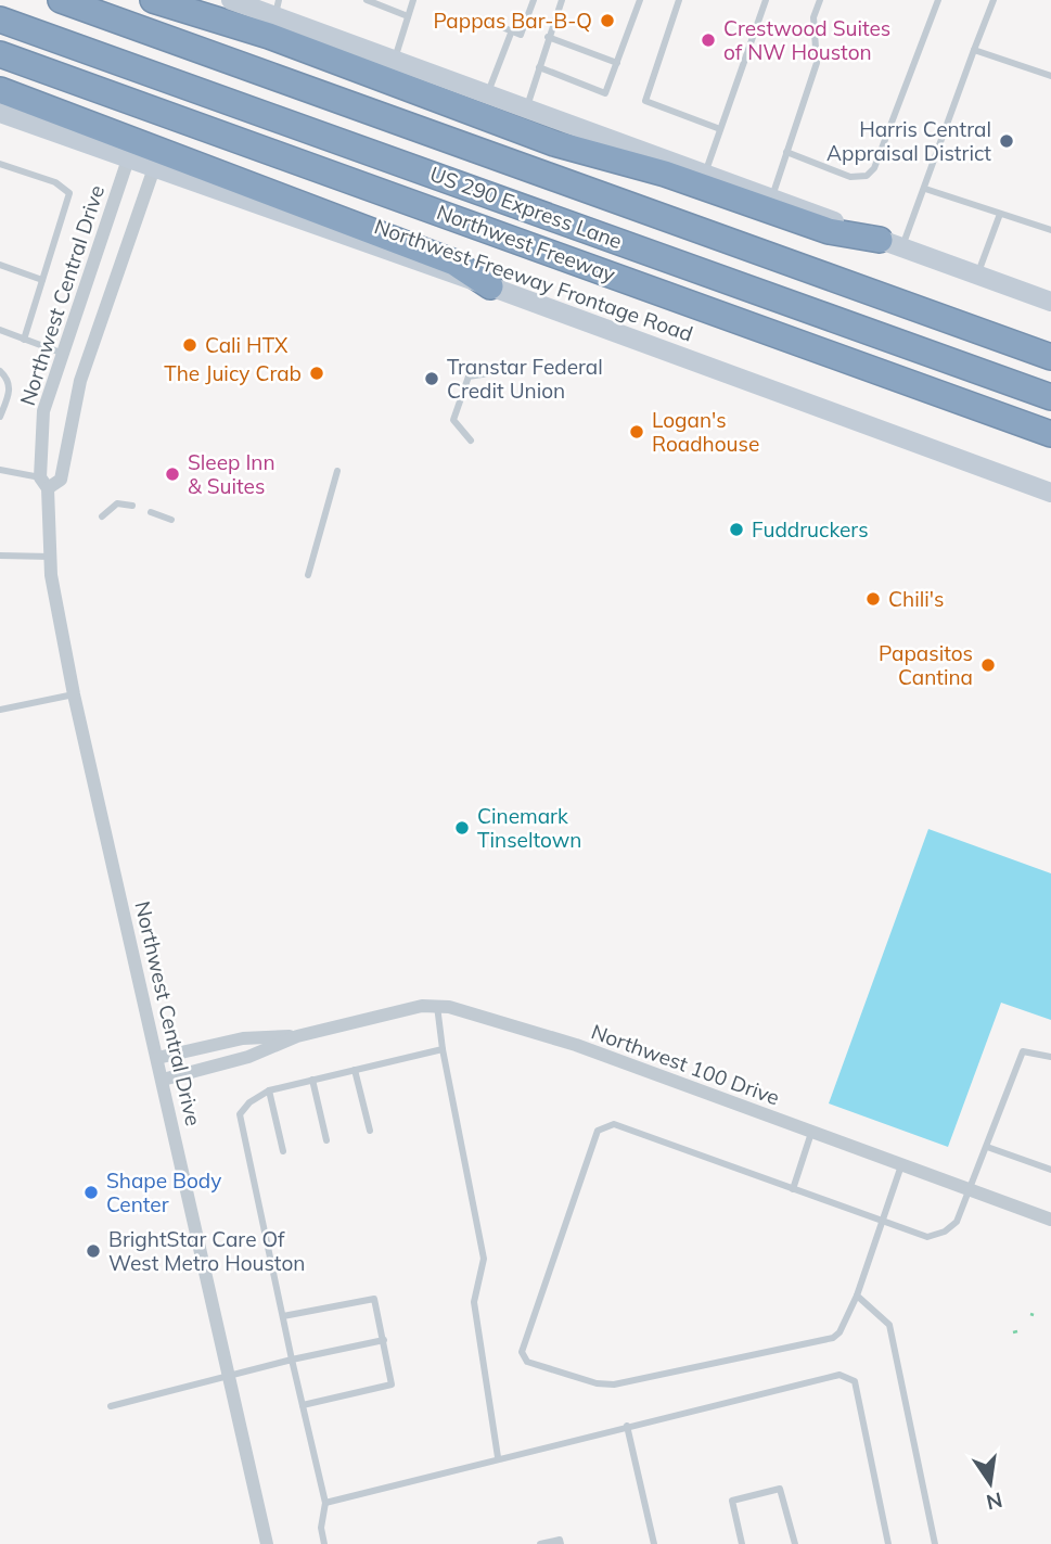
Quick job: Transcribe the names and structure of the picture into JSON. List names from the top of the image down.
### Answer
{
  "streets": {
    "highway": ["US 290 Express Lane", "Northwest Freeway"],
    "main road": ["Northwest Freeway Frontage Road"],
    "street": ["Northwest Central Drive", "Northwest 100 Drive"]
  },
  "crossings": [
    ["Northwest Freeway Frontage Road", "Northwest Central Drive"],
    ["Northwest Central Drive", "Northwest 100 Drive"]
  ],
  "places": [
    "Pappas Bar-B-Q",
    "Crestwood Suites of NW Houston",
    "Harris Central Appraisal District",
    "Cali HTX",
    "The Juicy Crab",
    "Transtar Federal Credit Union",
    "Logan's Roadhouse",
    "Sleep Inn & Suites",
    "Fuddruckers",
    "Chili's",
    "Papasitos Cantina",
    "Cinemark Tinseltown",
    "Shape Body Center",
    "BrightStar Care Of West Metro Houston"
  ],
  "north": "bottom"
}
